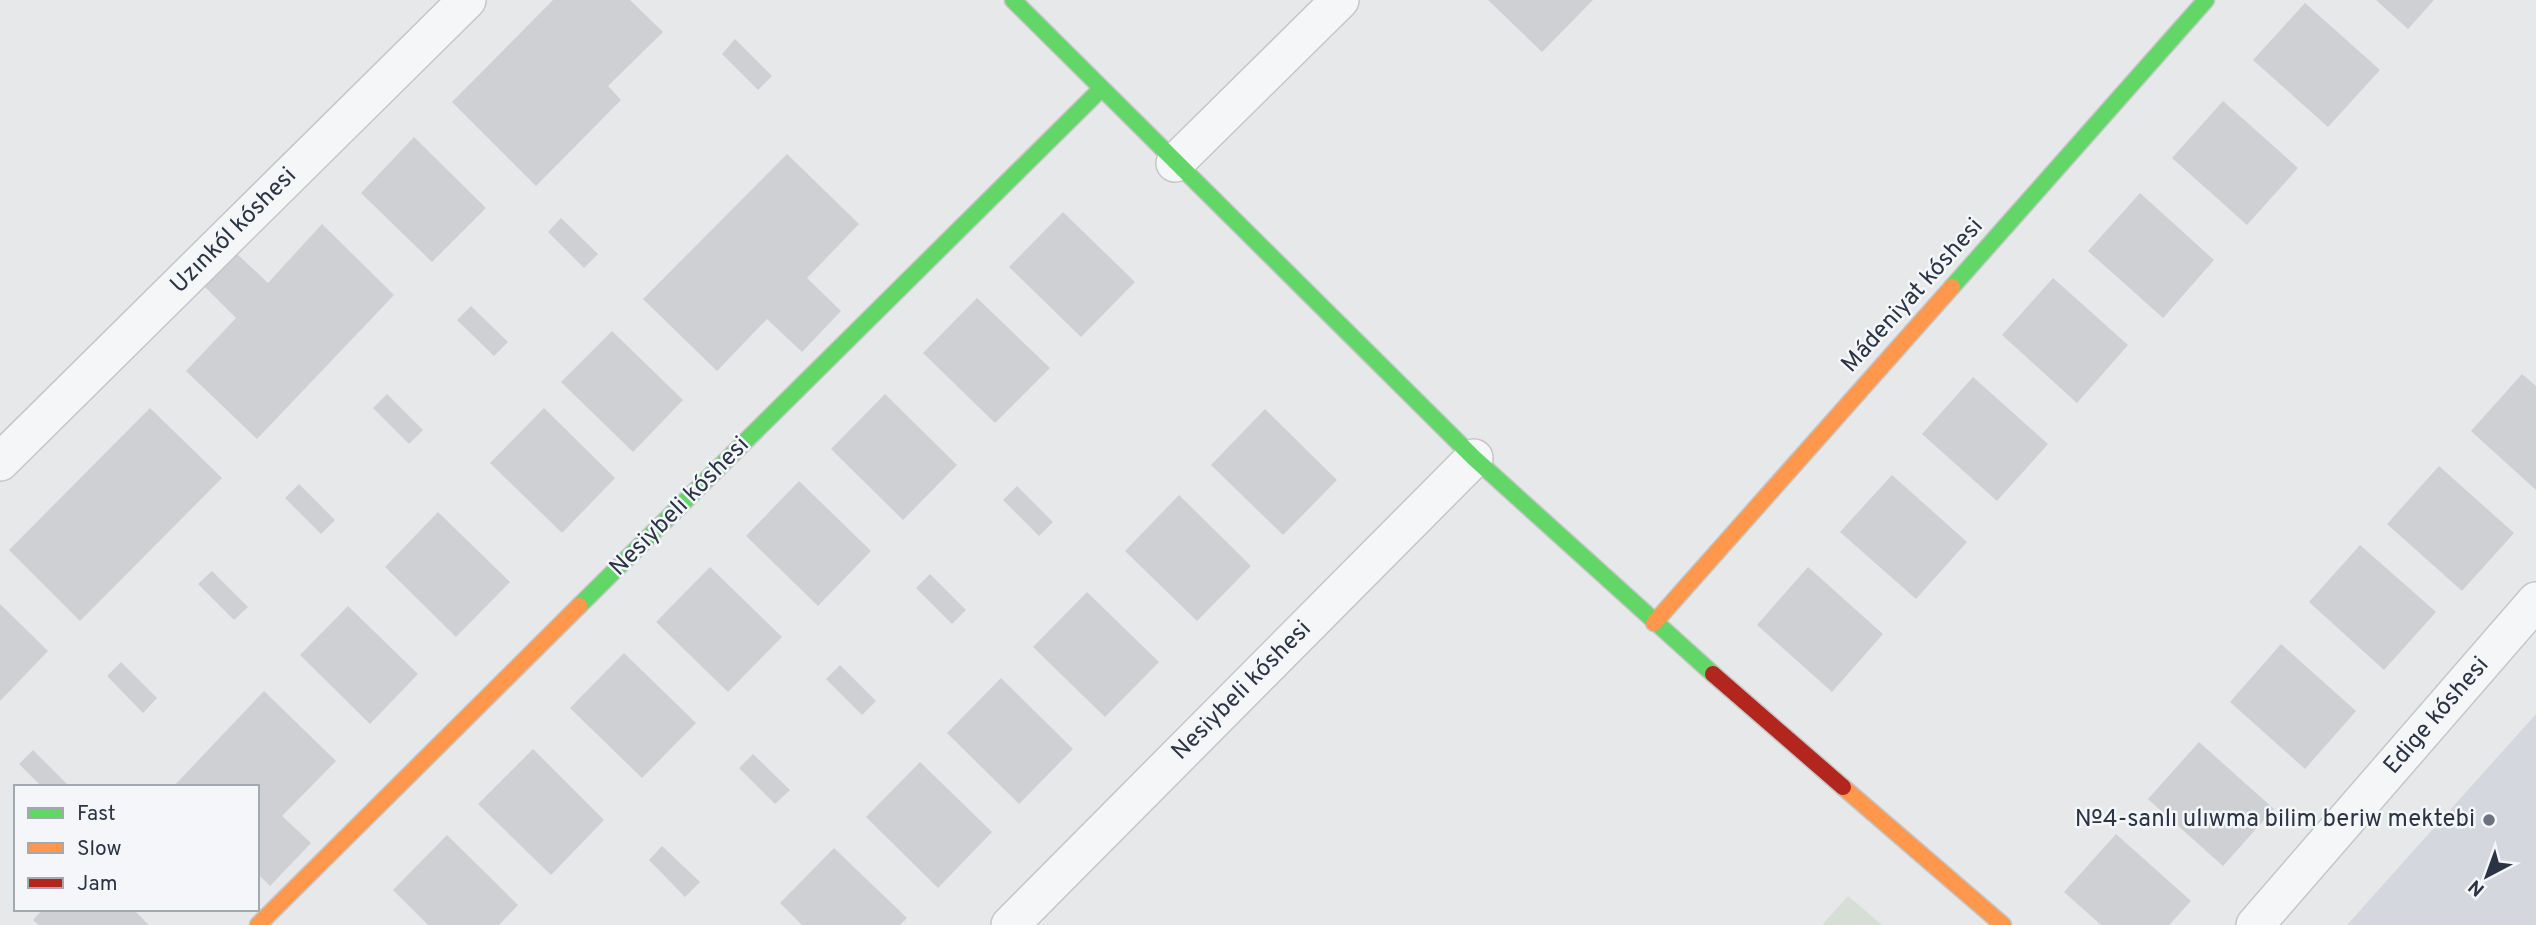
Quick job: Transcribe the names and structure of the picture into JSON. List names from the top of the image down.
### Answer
{
  "streets": {
    "street": [
      "Uzınkól kóshesi",
      "Mádeniyat kóshesi",
      "Nesiybeli kóshesi",
      "Edige kóshesi"
    ]
  },
  "places": ["№4-sanlı ulıwma bilim beriw mektebi"],
  "legend": ["Fast", "Slow", "Jam"],
  "north": "bottom left"
}
